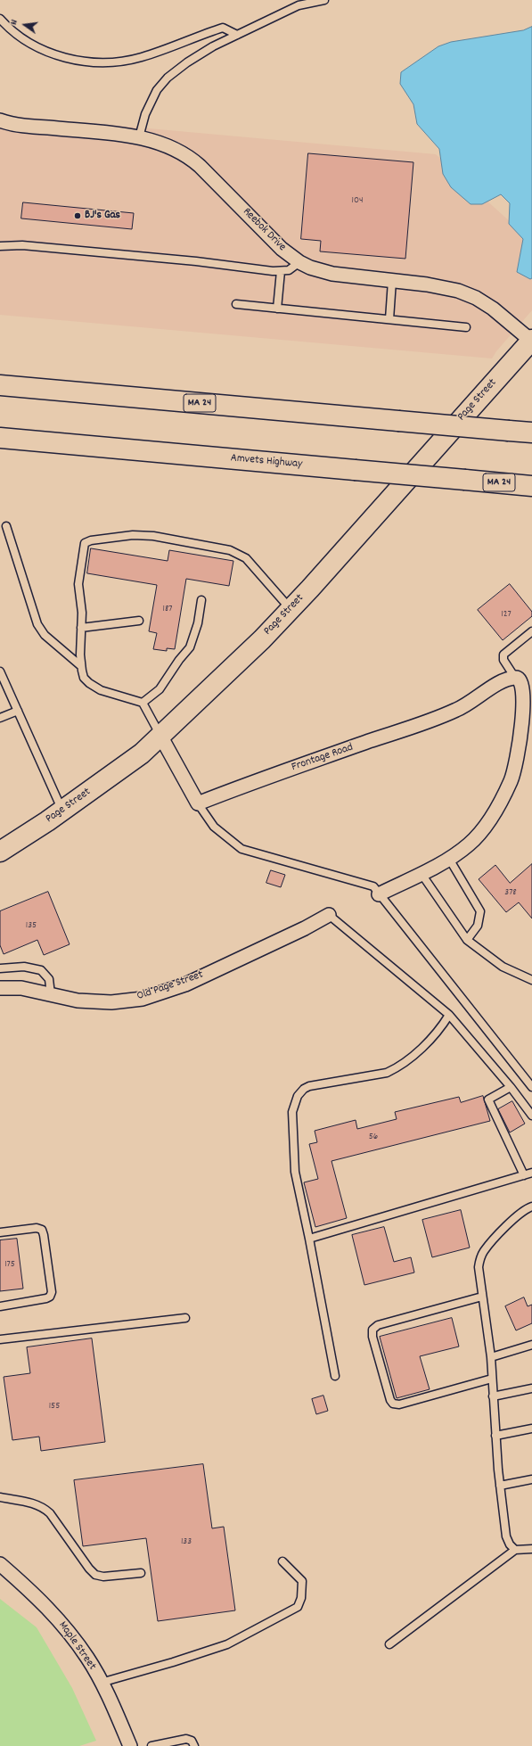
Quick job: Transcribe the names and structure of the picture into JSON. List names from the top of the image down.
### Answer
{
  "streets": {
    "main road": ["Page Street", "MA 24", "Amvets Highway"],
    "street": [
      "Reebok Drive",
      "Frontage Road",
      "Old Page Street",
      "Maple Street"
    ]
  },
  "crossings": [
    ["Reebok Drive", "Page Street"]
  ],
  "places": ["BJ's Gas"],
  "house_numbers": [
    "104",
    "187",
    "127",
    "378",
    "135",
    "56",
    "175",
    "155",
    "133"
  ],
  "north": "left"
}
